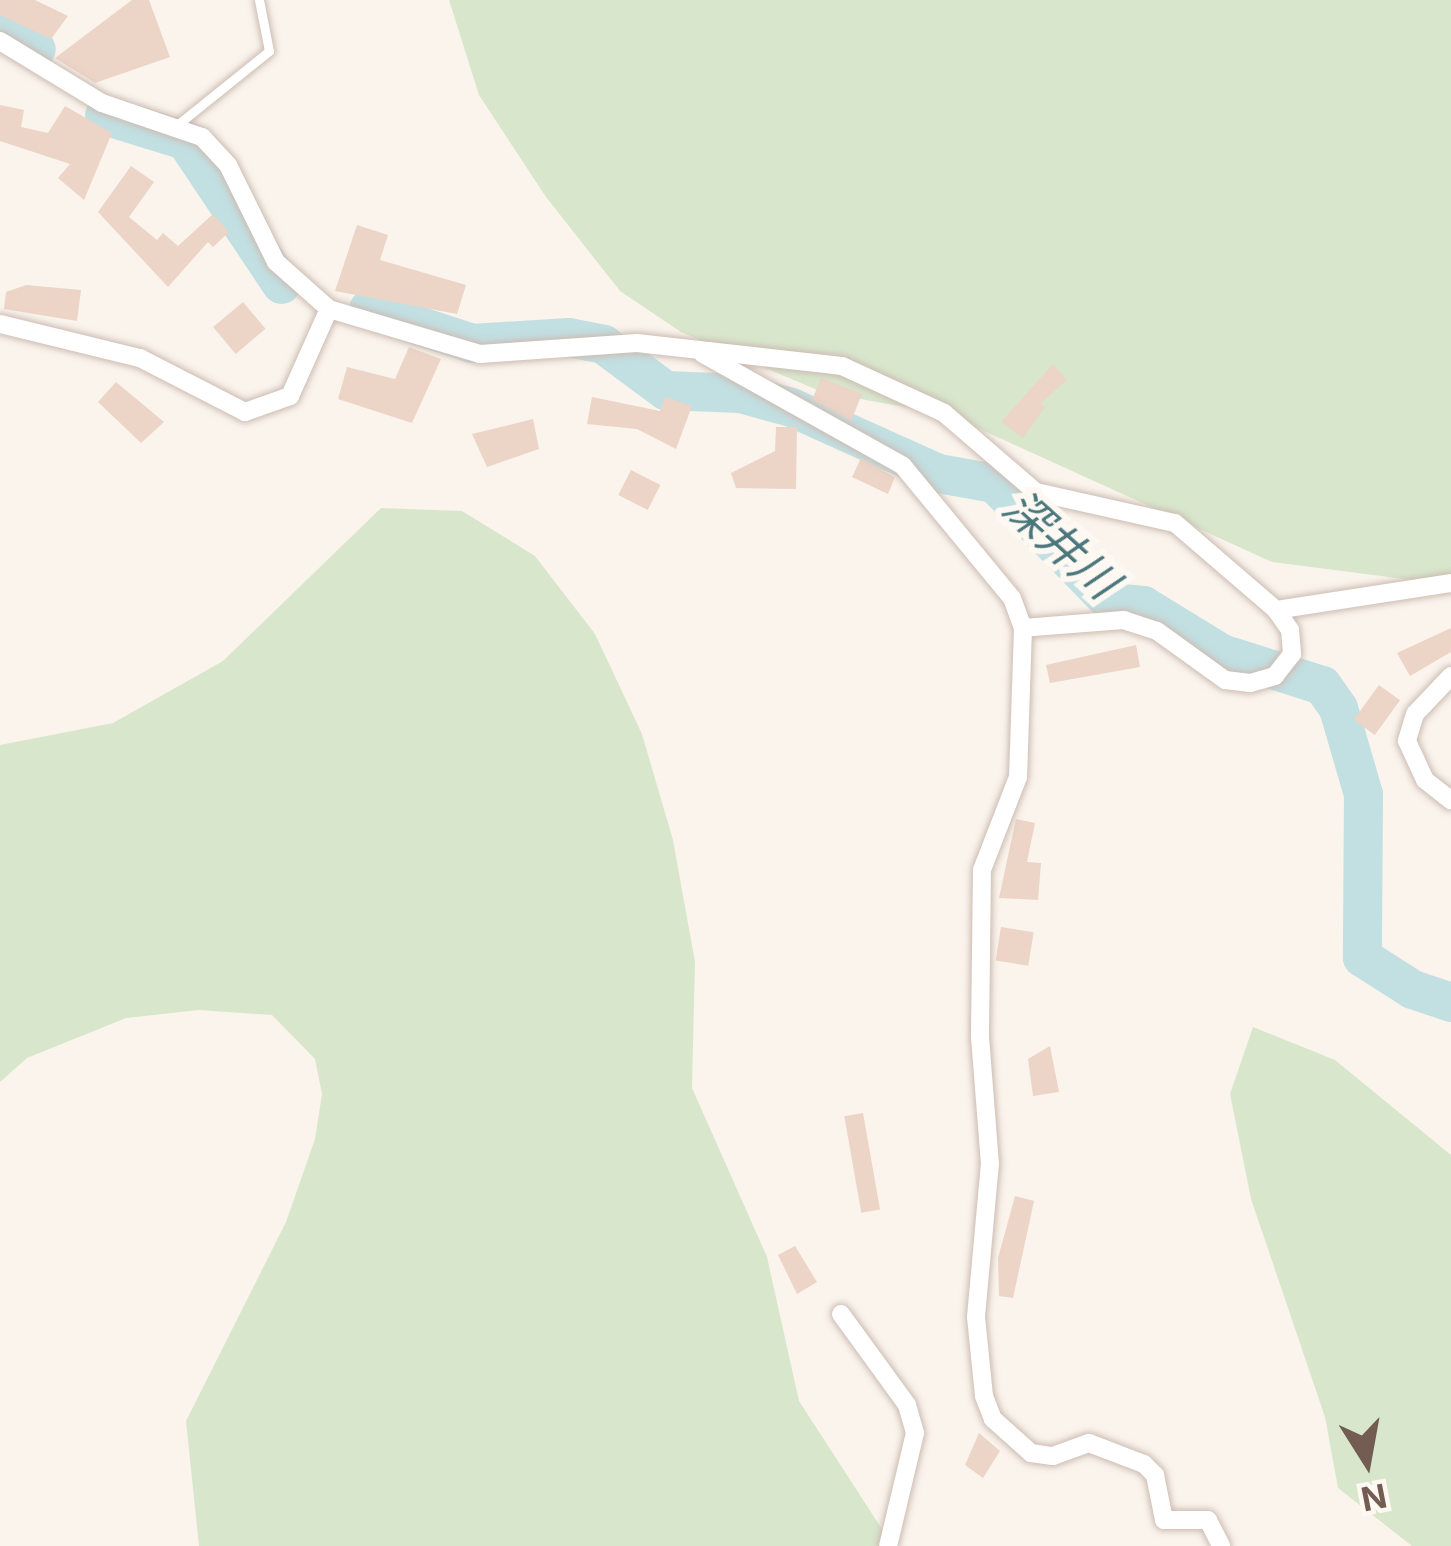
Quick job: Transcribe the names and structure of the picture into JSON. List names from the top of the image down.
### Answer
{
  "water": ["深井川"],
  "north": "bottom"
}
